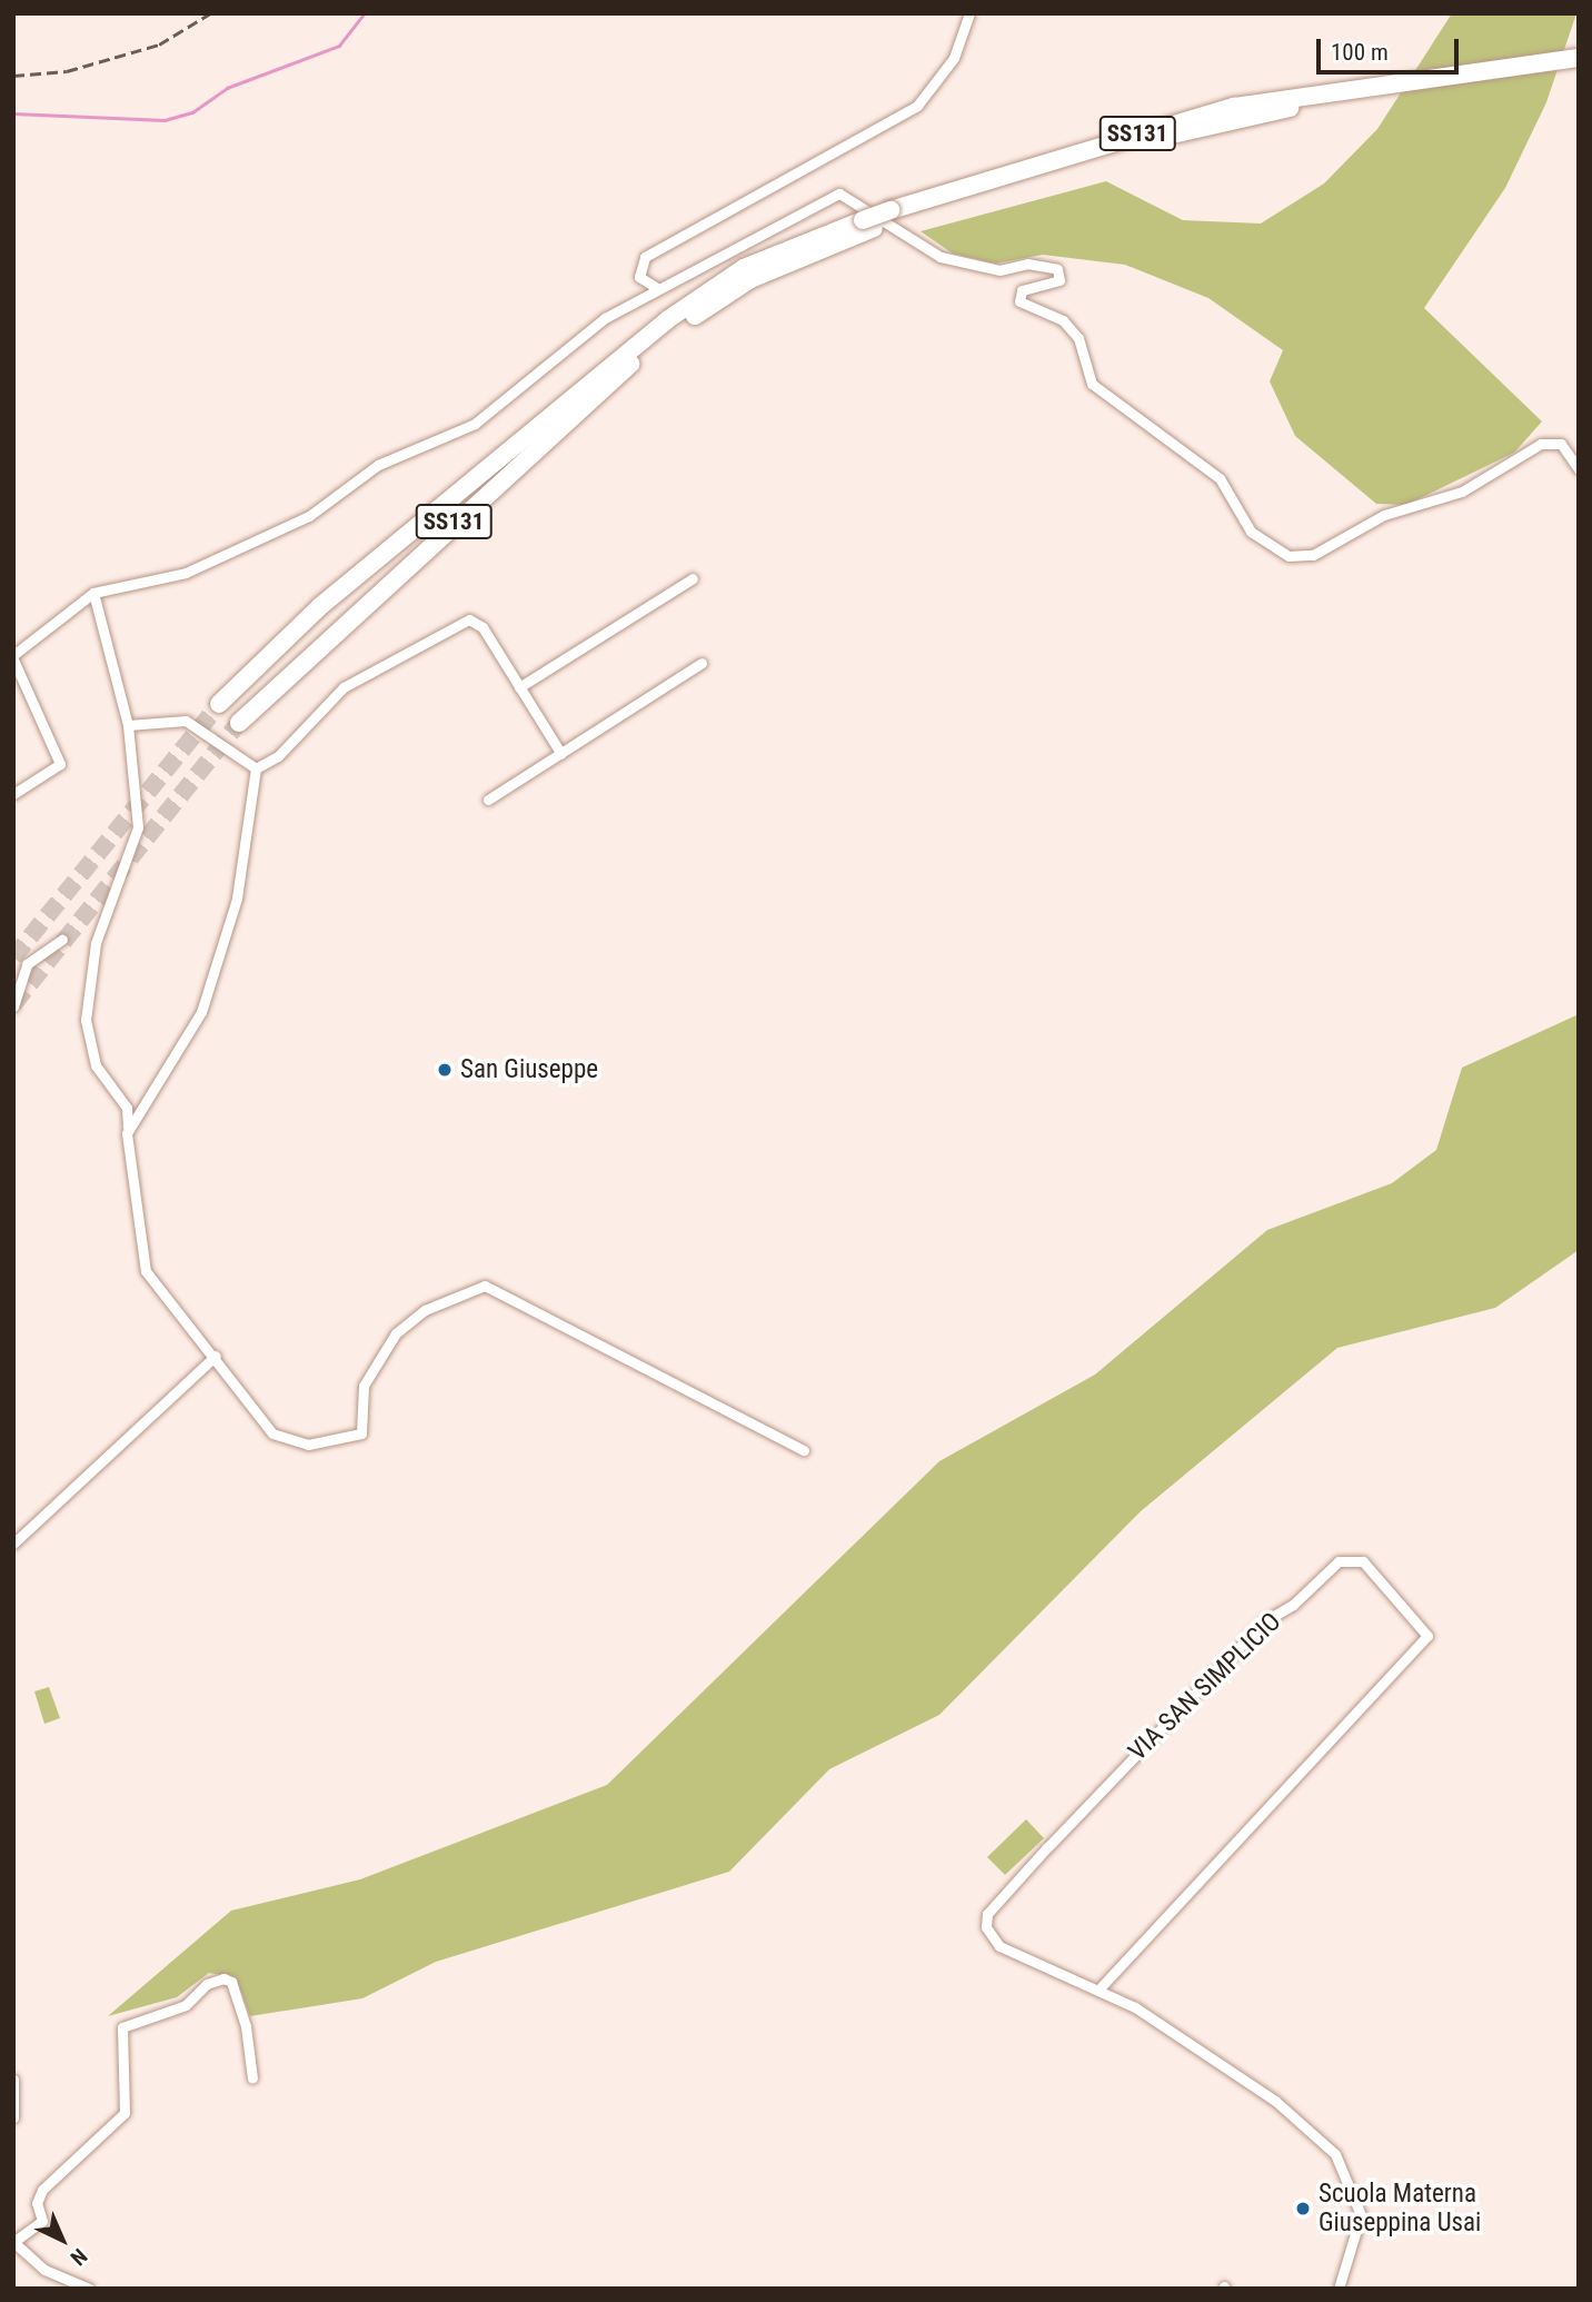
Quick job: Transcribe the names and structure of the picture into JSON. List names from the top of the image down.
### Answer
{
  "streets": {
    "highway": ["SS131"],
    "street": ["VIA SAN SIMPLICIO"]
  },
  "places": ["San Giuseppe", "Scuola Materna Giuseppina Usai"],
  "scale_bar": "100 m",
  "north": "bottom right"
}
